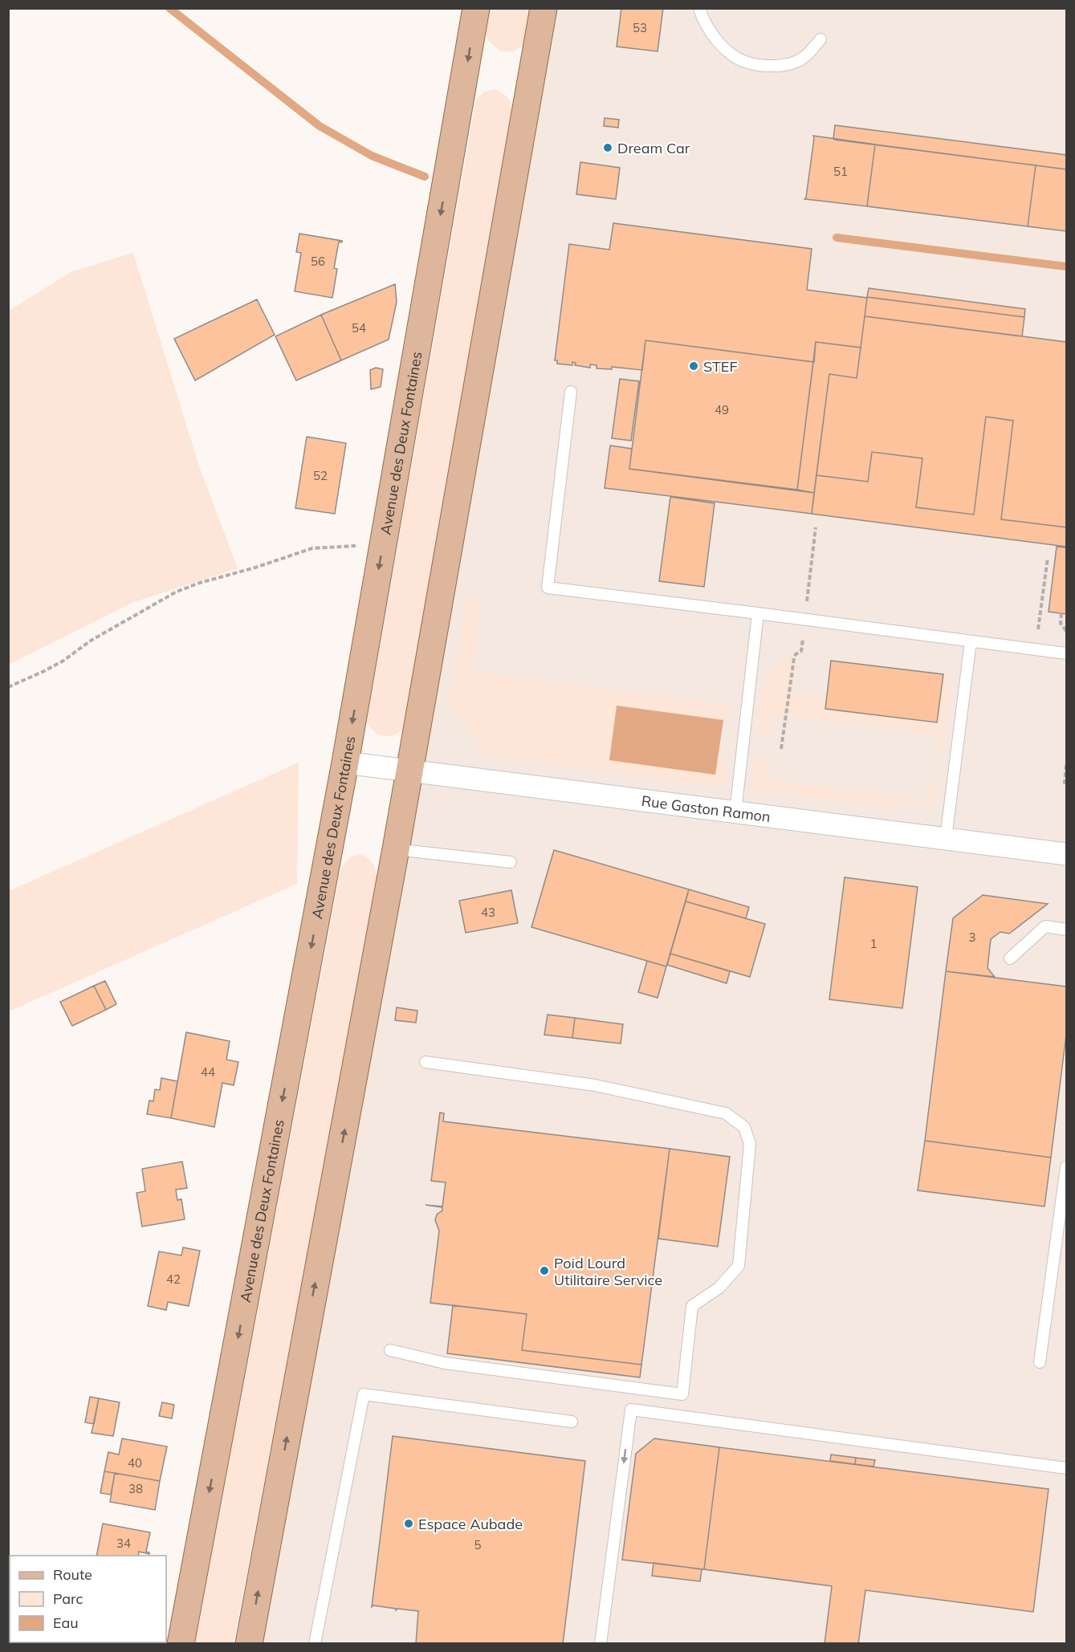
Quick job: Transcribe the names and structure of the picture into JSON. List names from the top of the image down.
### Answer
{
  "streets": {
    "main road": ["Avenue des Deux Fontaines"],
    "street": ["Rue Gaston Ramon"]
  },
  "crossings": [
    ["Avenue des Deux Fontaines", "Rue Gaston Ramon"]
  ],
  "places": [
    "Dream Car",
    "STEF",
    "Poid Lourd Utilitaire Service",
    "Espace Aubade"
  ],
  "house_numbers": [
    "53",
    "51",
    "56",
    "54",
    "49",
    "52",
    "43",
    "3",
    "1",
    "44",
    "42",
    "40",
    "38",
    "34",
    "5"
  ],
  "legend": ["Route", "Parc", "Eau"]
}
